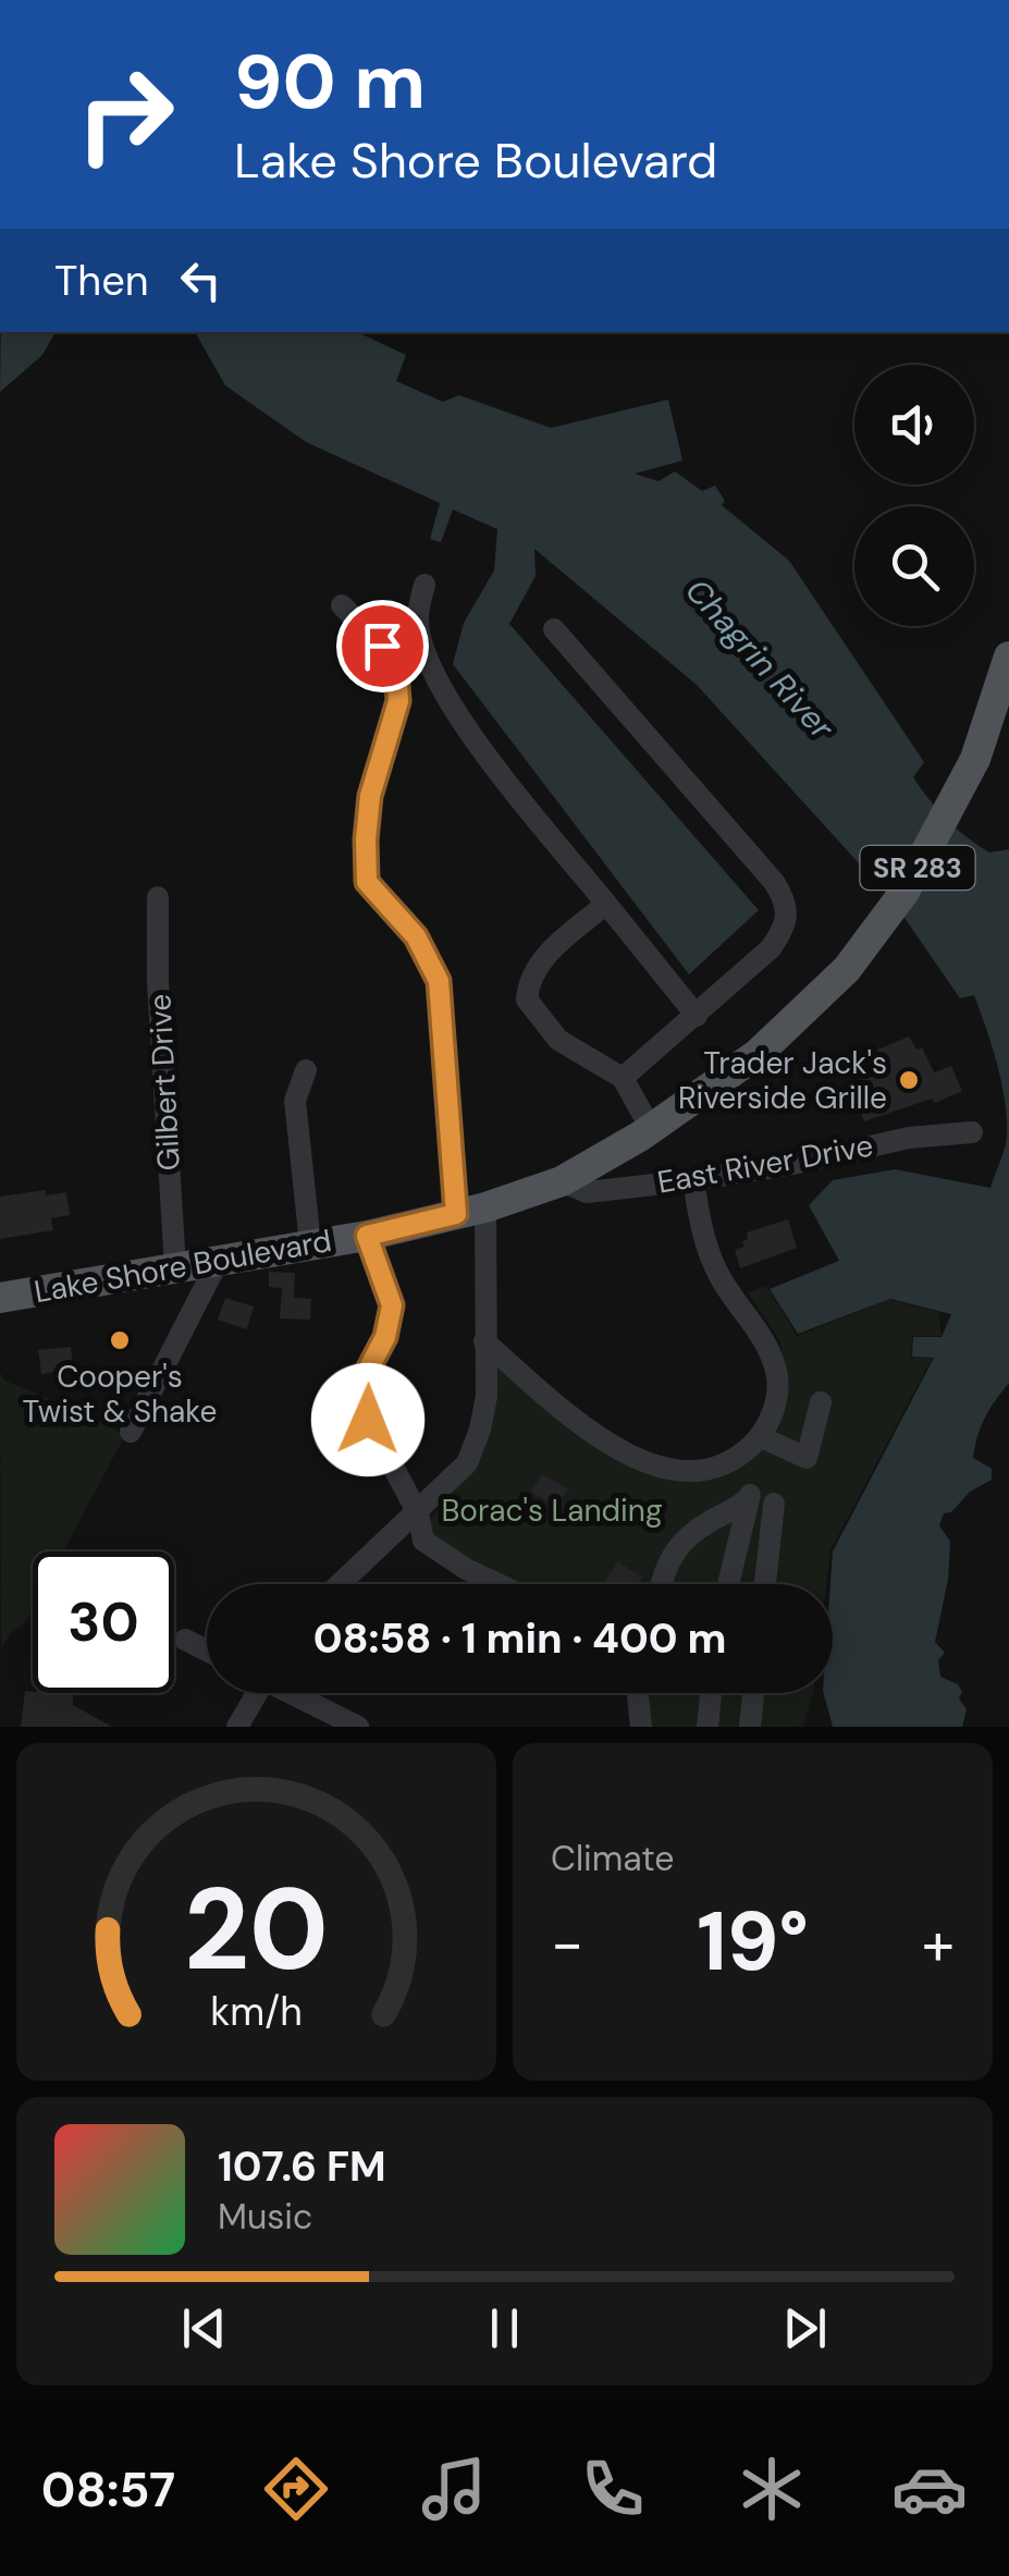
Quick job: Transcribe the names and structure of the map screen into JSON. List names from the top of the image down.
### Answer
{
  "streets": {
    "main road": ["SR 283", "Lake Shore Boulevard"],
    "street": ["Gilbert Drive", "East River Drive"]
  },
  "crossings": [
    ["Gilbert Drive", "Lake Shore Boulevard"],
    ["East River Drive", "Lake Shore Boulevard"]
  ],
  "water": ["Chagrin River"],
  "parks": ["Borac's Landing"],
  "places": ["Trader Jack's Riverside Grille", "Cooper's Twist & Shake"],
  "page": {
    "turn": ["90 m", "Lake Shore Boulevard"],
    "then": "Then",
    "limit": "30",
    "trip": "08:58 · 1 min · 400 m",
    "tile": "Climate",
    "heat": ["−", "19°", "+"],
    "song": ["107.6 FM", "Music"],
    "tabs": "08:57",
    "gauge": ["20", "km/h"]
  }
}
